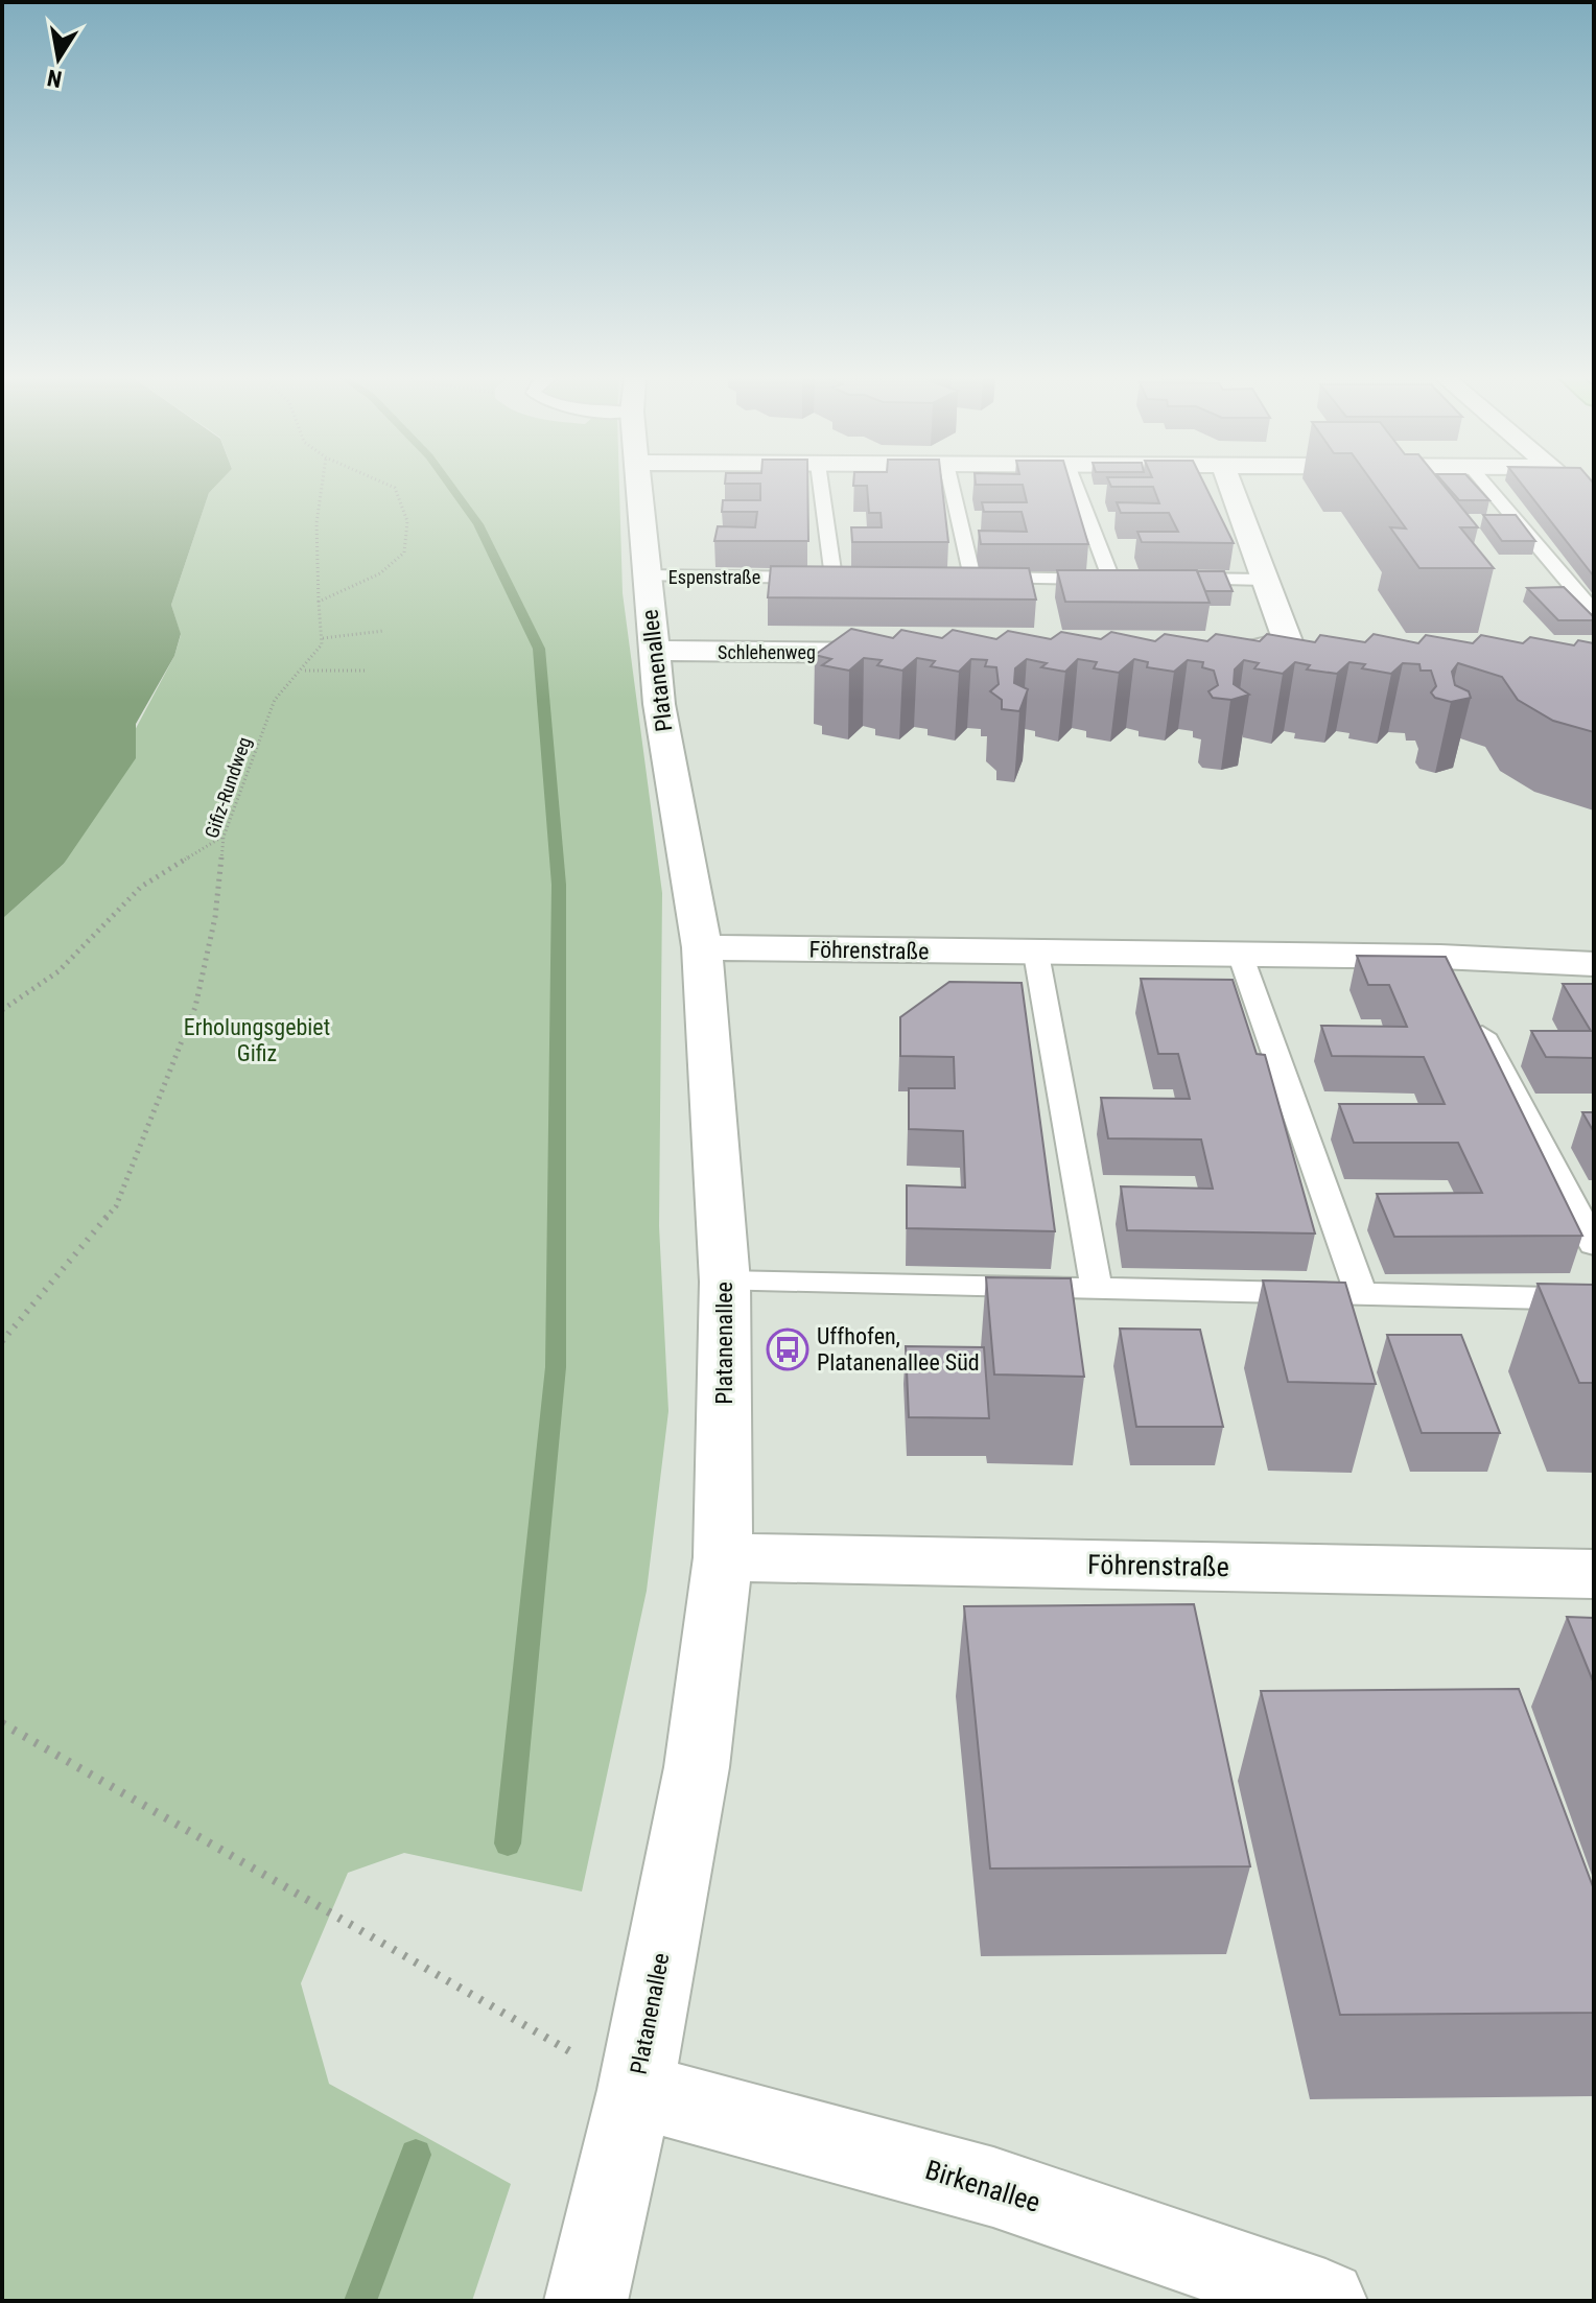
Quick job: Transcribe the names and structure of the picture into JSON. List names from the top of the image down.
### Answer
{
  "streets": {
    "street": [
      "Schlehenweg",
      "Platanenallee",
      "Föhrenstraße",
      "Birkenallee"
    ],
    "lane": ["Espenstraße"],
    "path": ["Gifiz-Rundweg"]
  },
  "crossings": [
    ["Espenstraße", "Platanenallee"],
    ["Schlehenweg", "Platanenallee"],
    ["Platanenallee", "Föhrenstraße"],
    ["Platanenallee", "Birkenallee"]
  ],
  "parks": ["Erholungsgebiet Gifiz"],
  "places": {
    "bus stop": ["Uffhofen, Platanenallee Süd"]
  },
  "north": "bottom"
}
